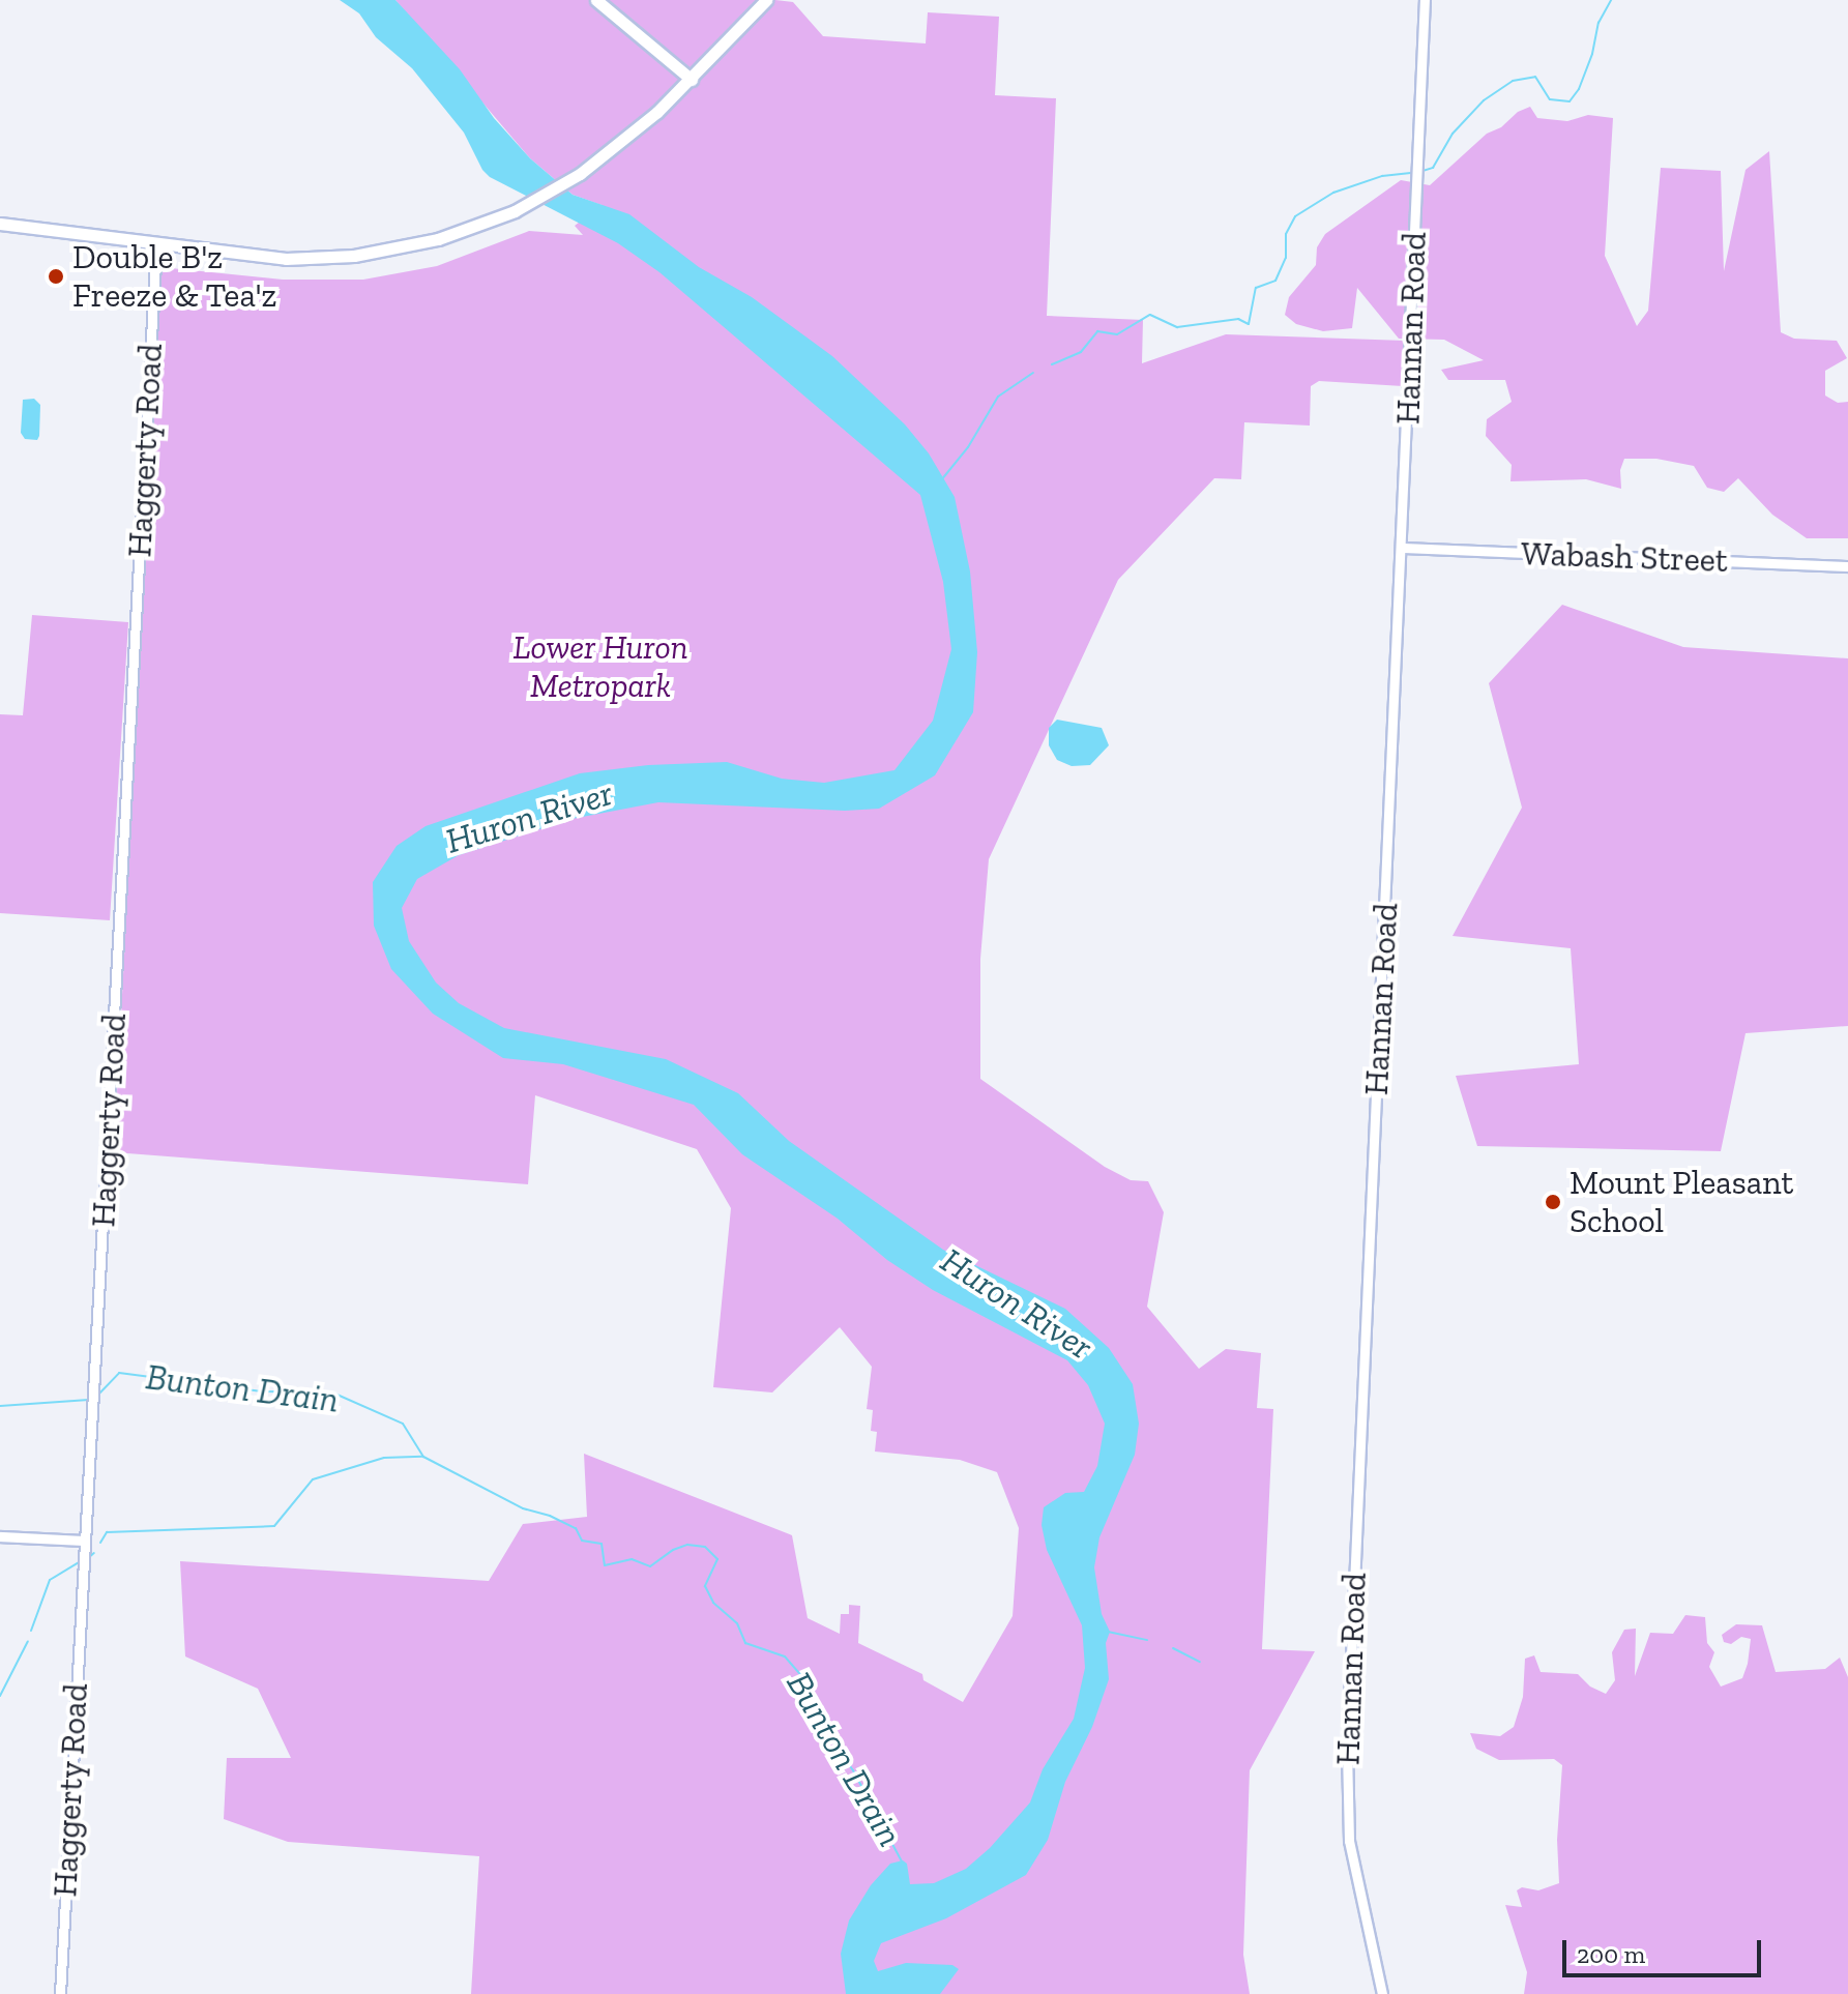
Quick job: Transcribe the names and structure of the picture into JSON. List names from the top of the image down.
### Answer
{
  "streets": {
    "street": ["Hannan Road", "Haggerty Road", "Wabash Street"]
  },
  "crossings": [
    ["Hannan Road", "Wabash Street"]
  ],
  "water": ["Huron River", "Bunton Drain"],
  "parks": ["Lower Huron Metropark"],
  "places": ["Double B'z Freeze & Tea'z", "Mount Pleasant School"],
  "scale_bar": "200 m"
}
